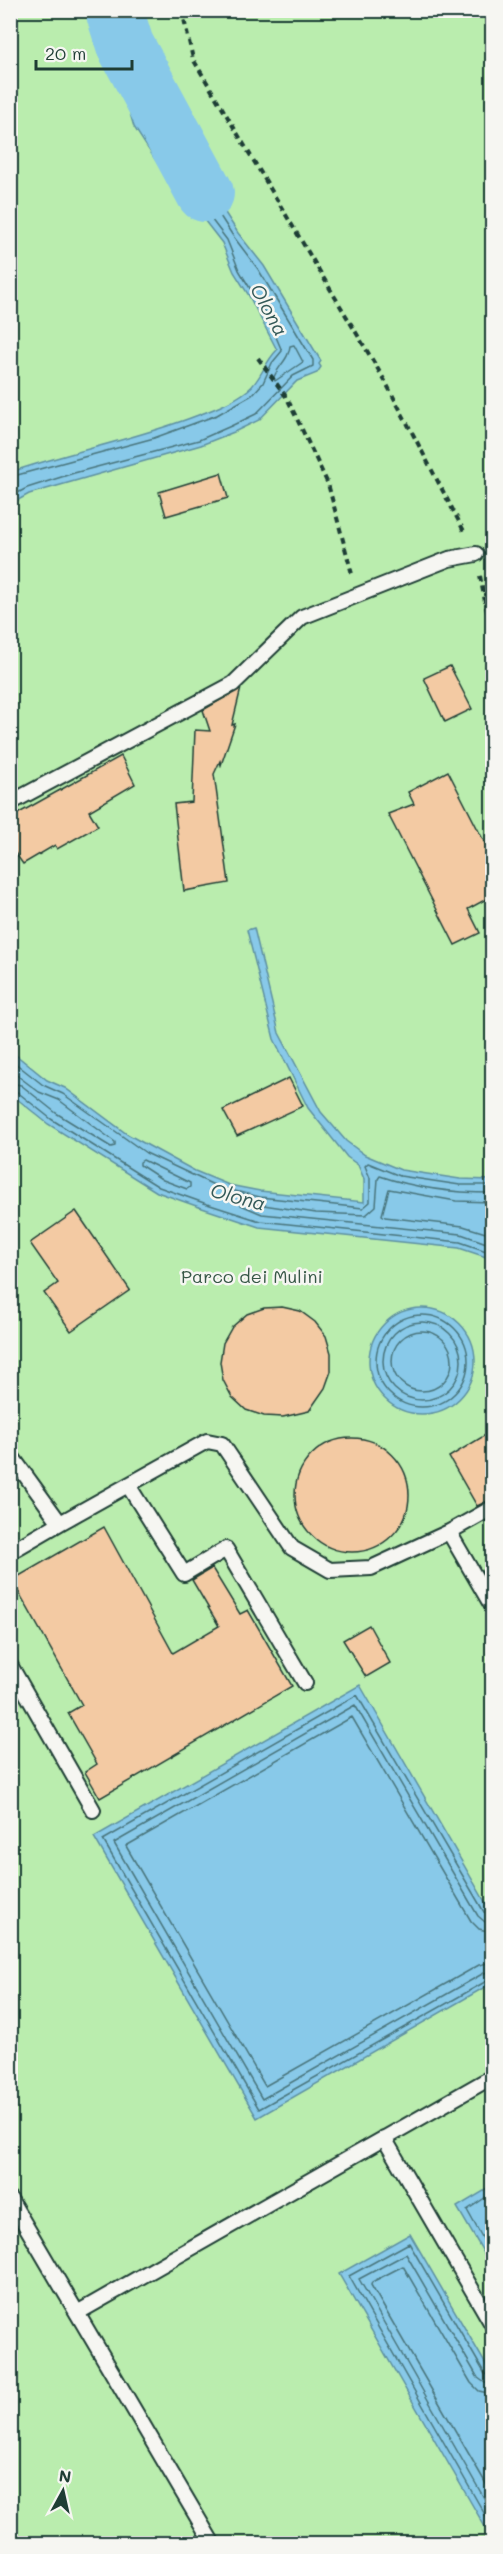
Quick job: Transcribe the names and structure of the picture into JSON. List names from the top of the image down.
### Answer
{
  "water": ["Olona"],
  "parks": ["Parco dei Mulini"],
  "scale_bar": "20 m",
  "north": "top"
}
